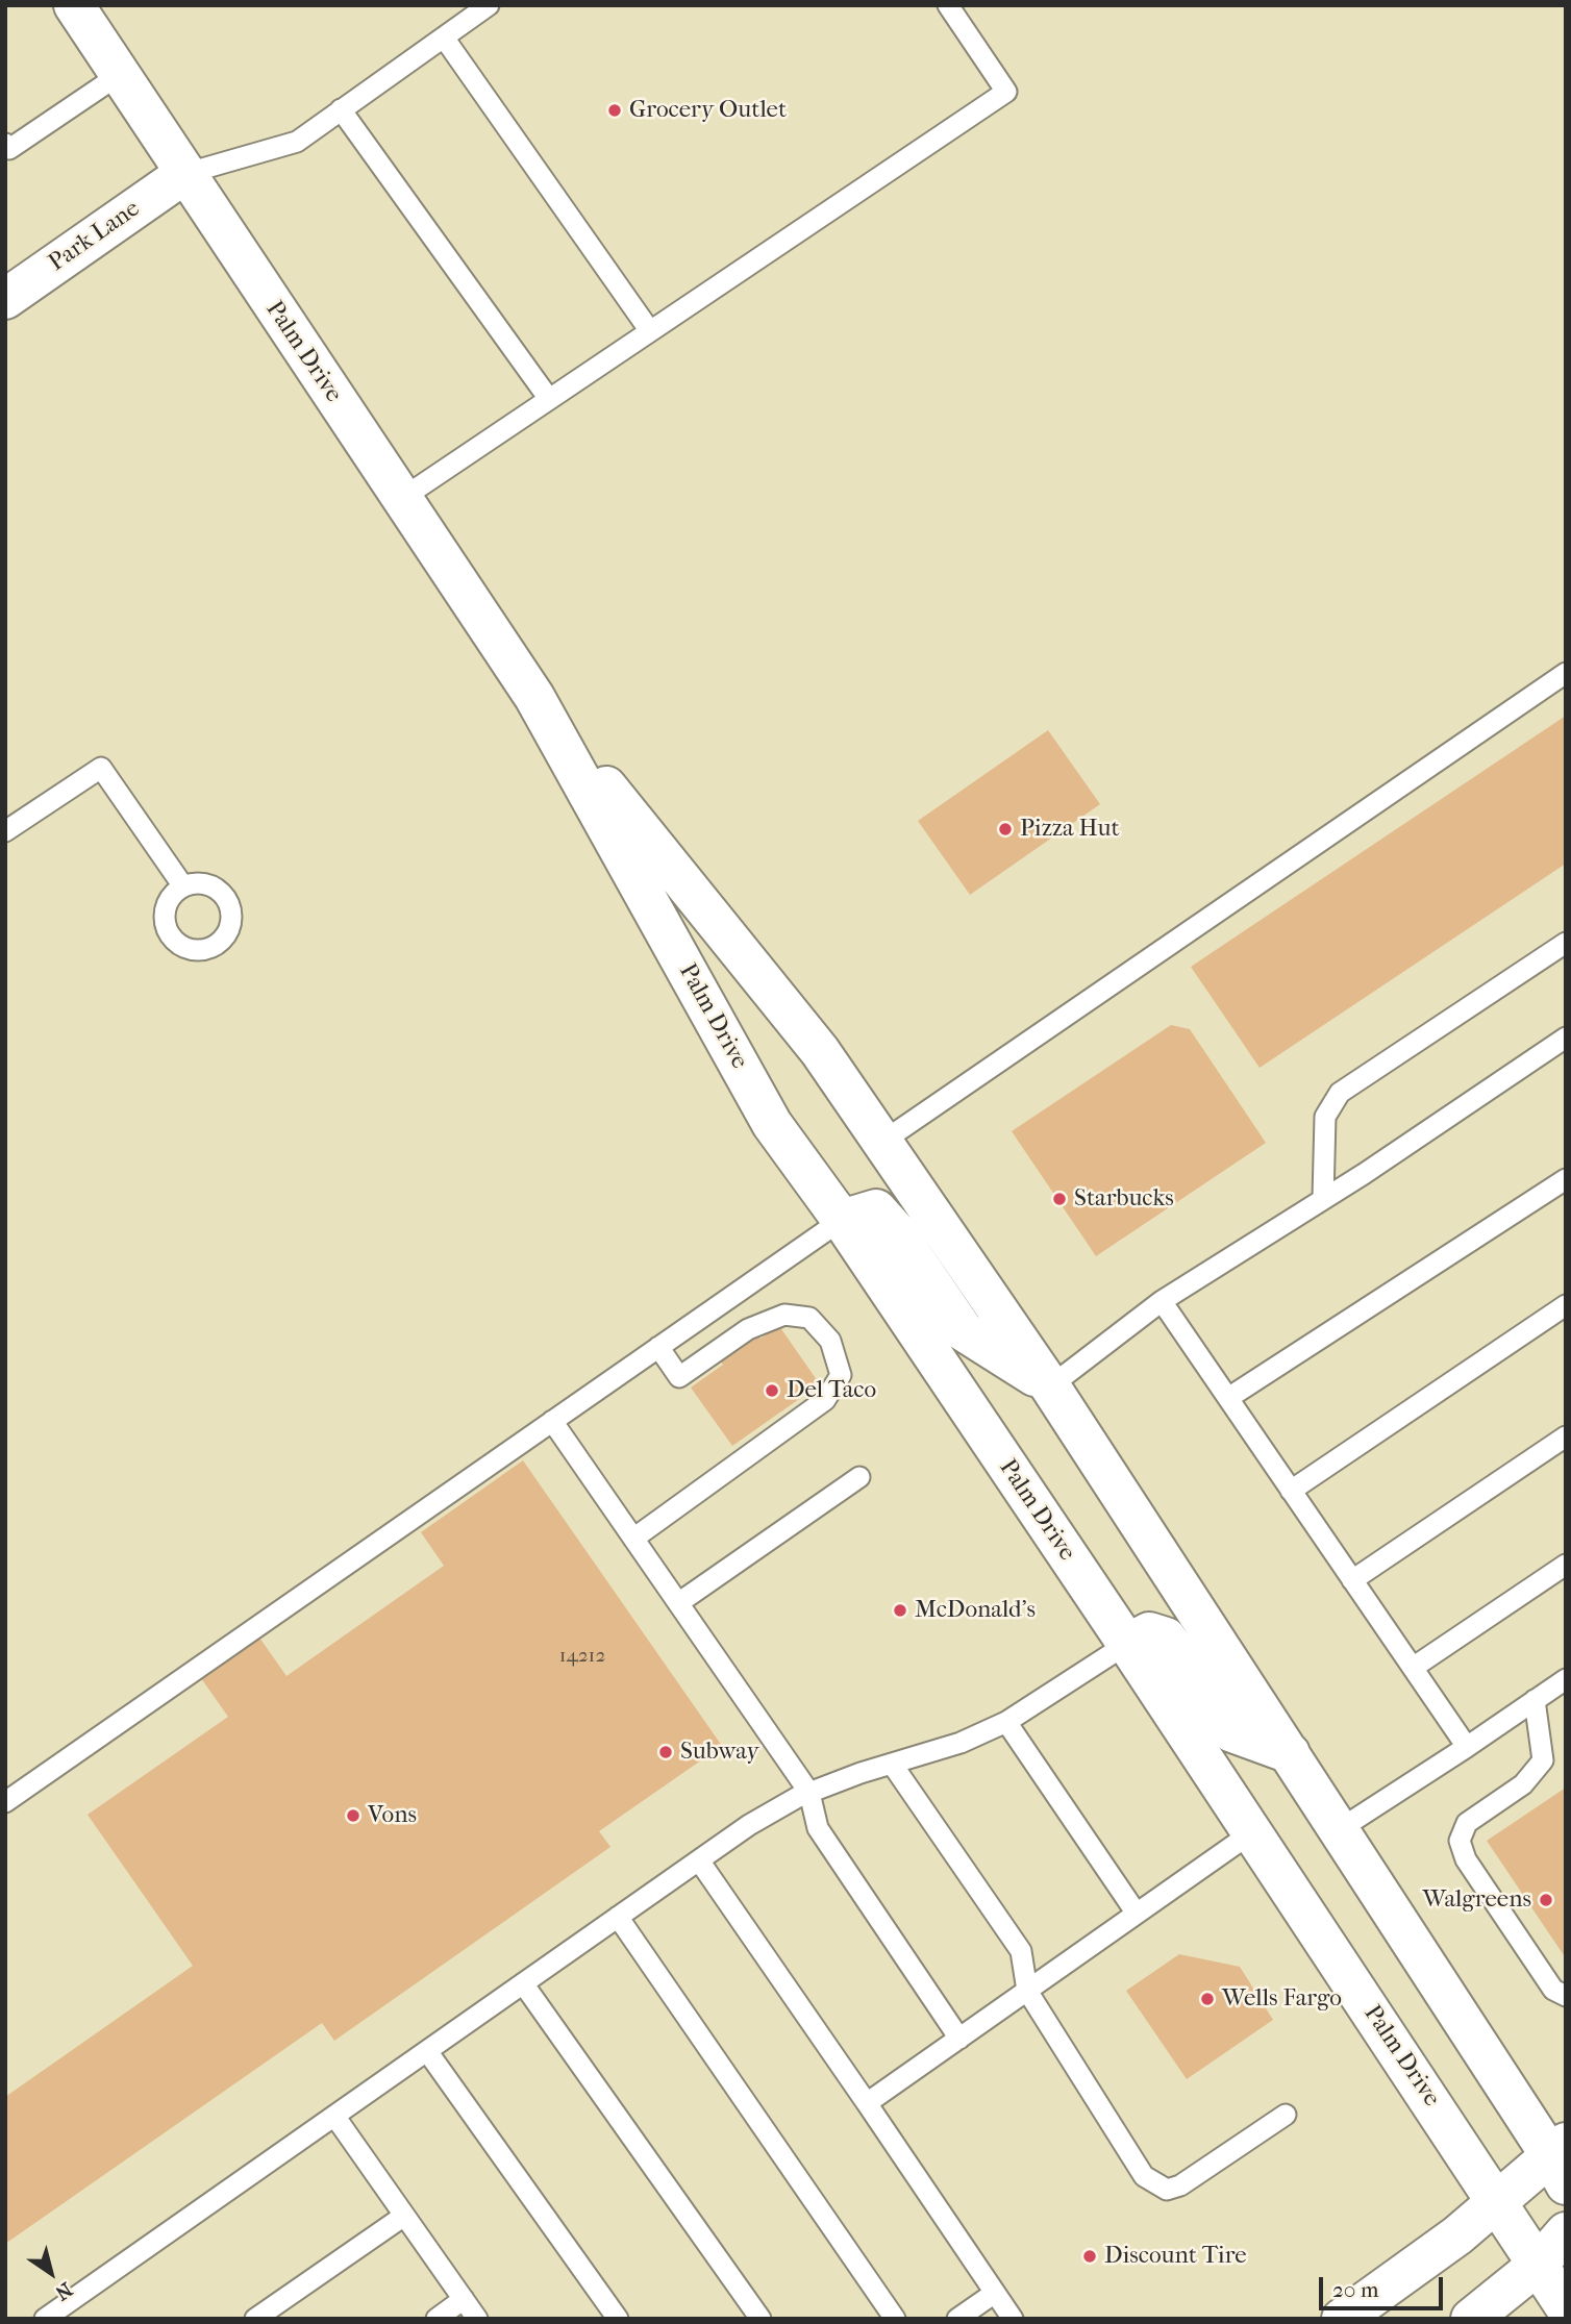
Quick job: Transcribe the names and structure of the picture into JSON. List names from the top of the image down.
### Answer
{
  "streets": {
    "main road": ["Park Lane", "Palm Drive"]
  },
  "crossings": [
    ["Park Lane", "Palm Drive"]
  ],
  "places": [
    "Grocery Outlet",
    "Pizza Hut",
    "Starbucks",
    "Del Taco",
    "McDonald's",
    "Subway",
    "Vons",
    "Walgreens",
    "Wells Fargo",
    "Discount Tire"
  ],
  "house_numbers": ["14212"],
  "scale_bar": "20 m",
  "north": "bottom right"
}
